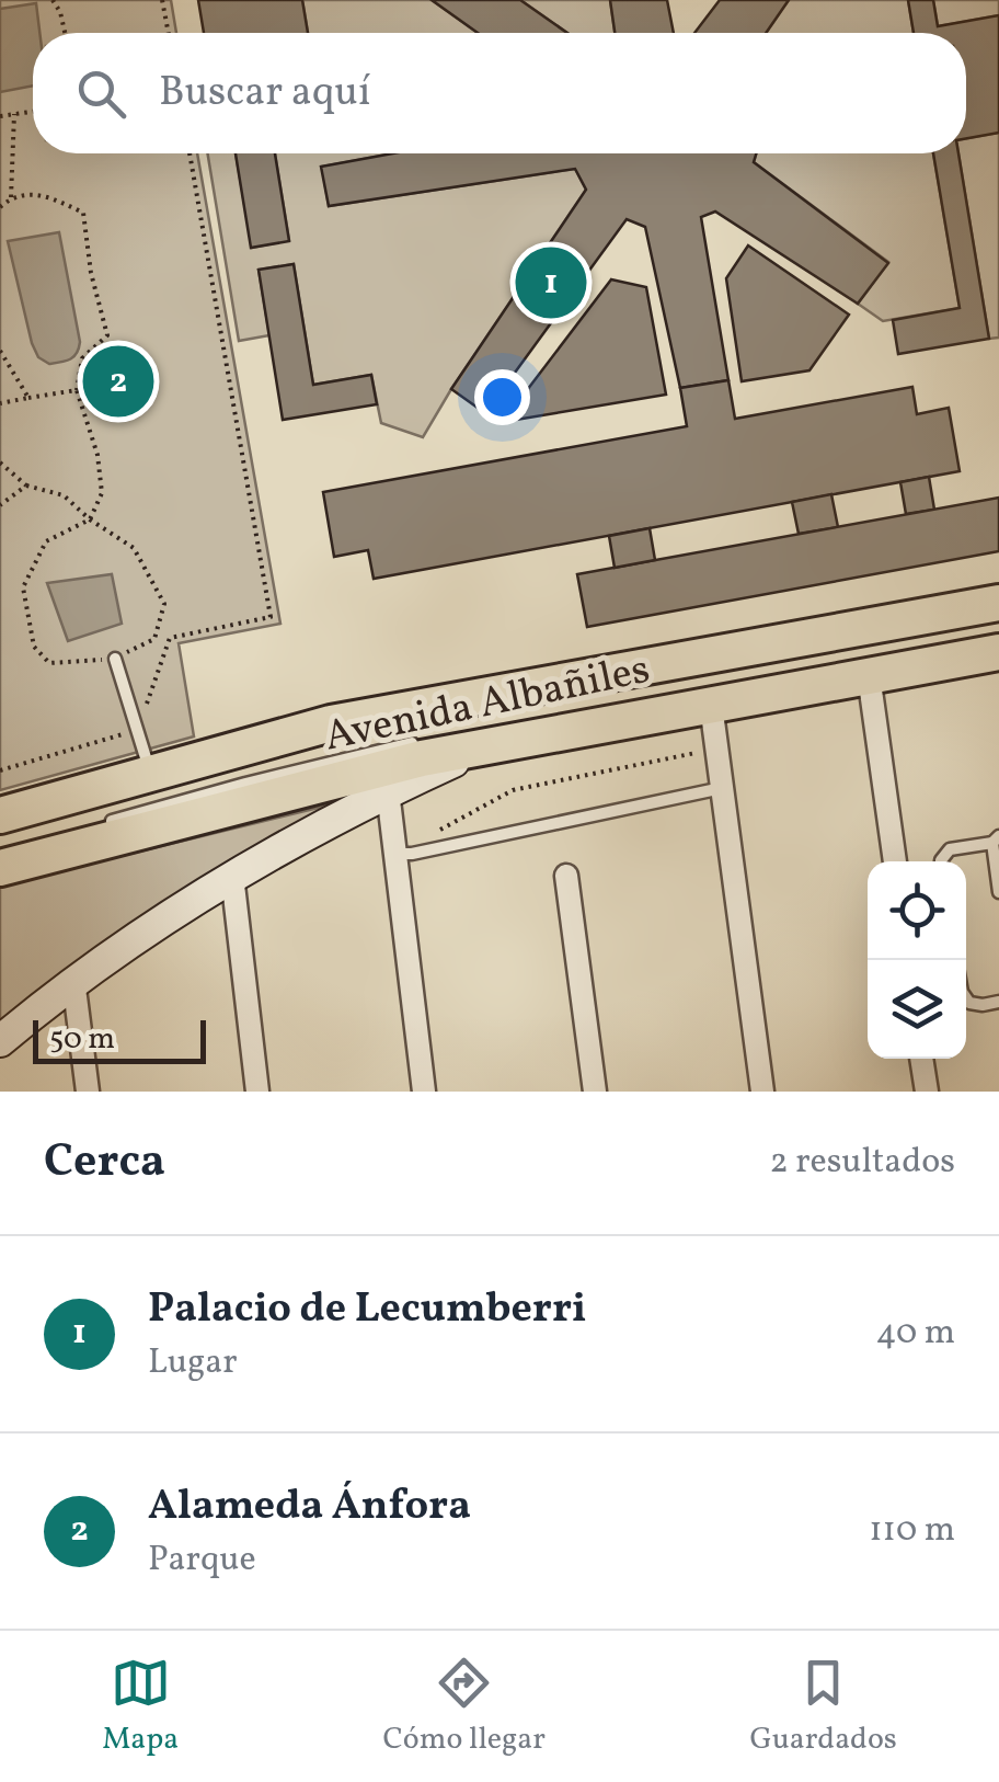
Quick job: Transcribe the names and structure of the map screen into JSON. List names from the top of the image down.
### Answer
{
  "streets": {
    "main road": ["Avenida Albañiles"]
  },
  "scale_bar": "50 m",
  "page": {
    "search": "Buscar aquí",
    "pins": ["1", "2"],
    "scale": "50 m",
    "heading": ["Cerca", "2 resultados"],
    "list": [
      {
        "mark": "1",
        "name": "Palacio de Lecumberri",
        "note": "Lugar",
        "value": "40 m"
      },
      {
        "mark": "2",
        "name": "Alameda Ánfora",
        "note": "Parque",
        "value": "110 m"
      }
    ],
    "nav": ["Mapa", "Cómo llegar", "Guardados"]
  }
}
